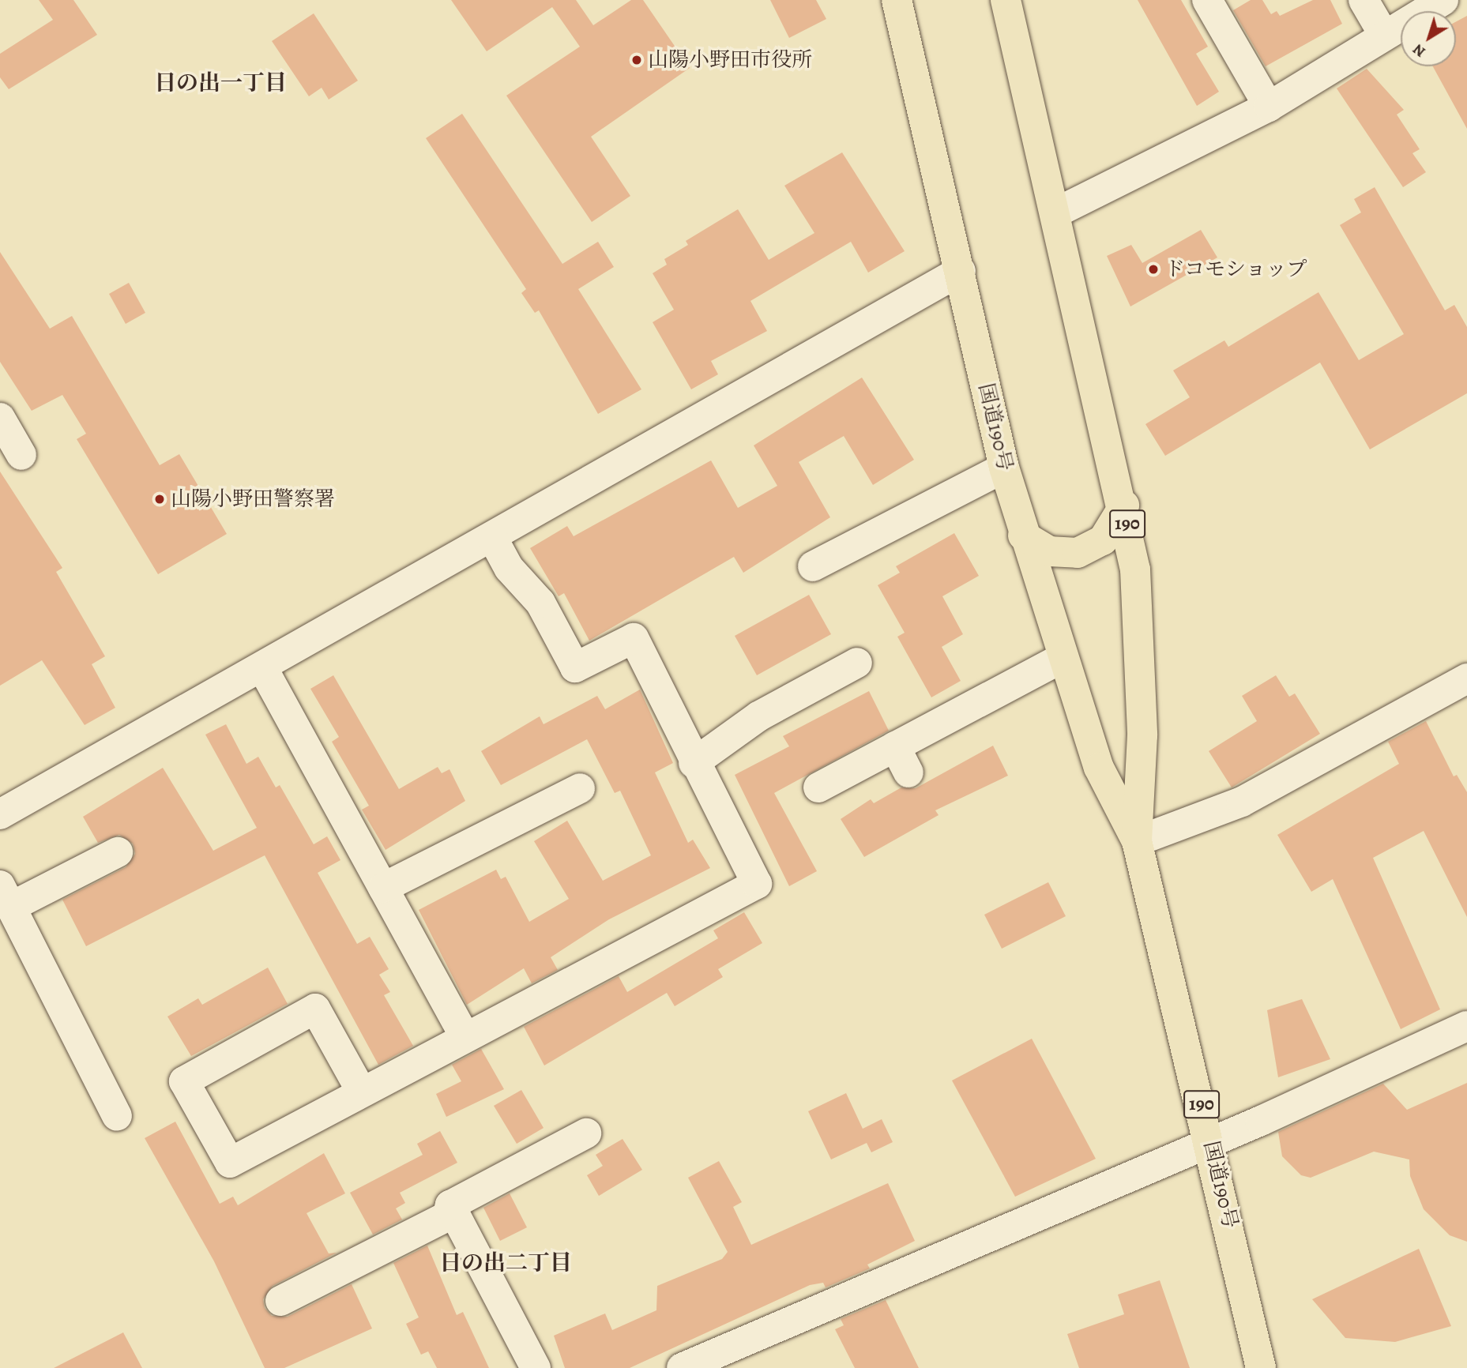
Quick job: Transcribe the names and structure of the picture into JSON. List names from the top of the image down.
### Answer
{
  "streets": {
    "highway": ["国道190号", "190"]
  },
  "districts": ["日の出一丁目", "日の出二丁目"],
  "places": ["山陽小野田市役所", "ドコモショップ", "山陽小野田警察署"],
  "north": "bottom left"
}
